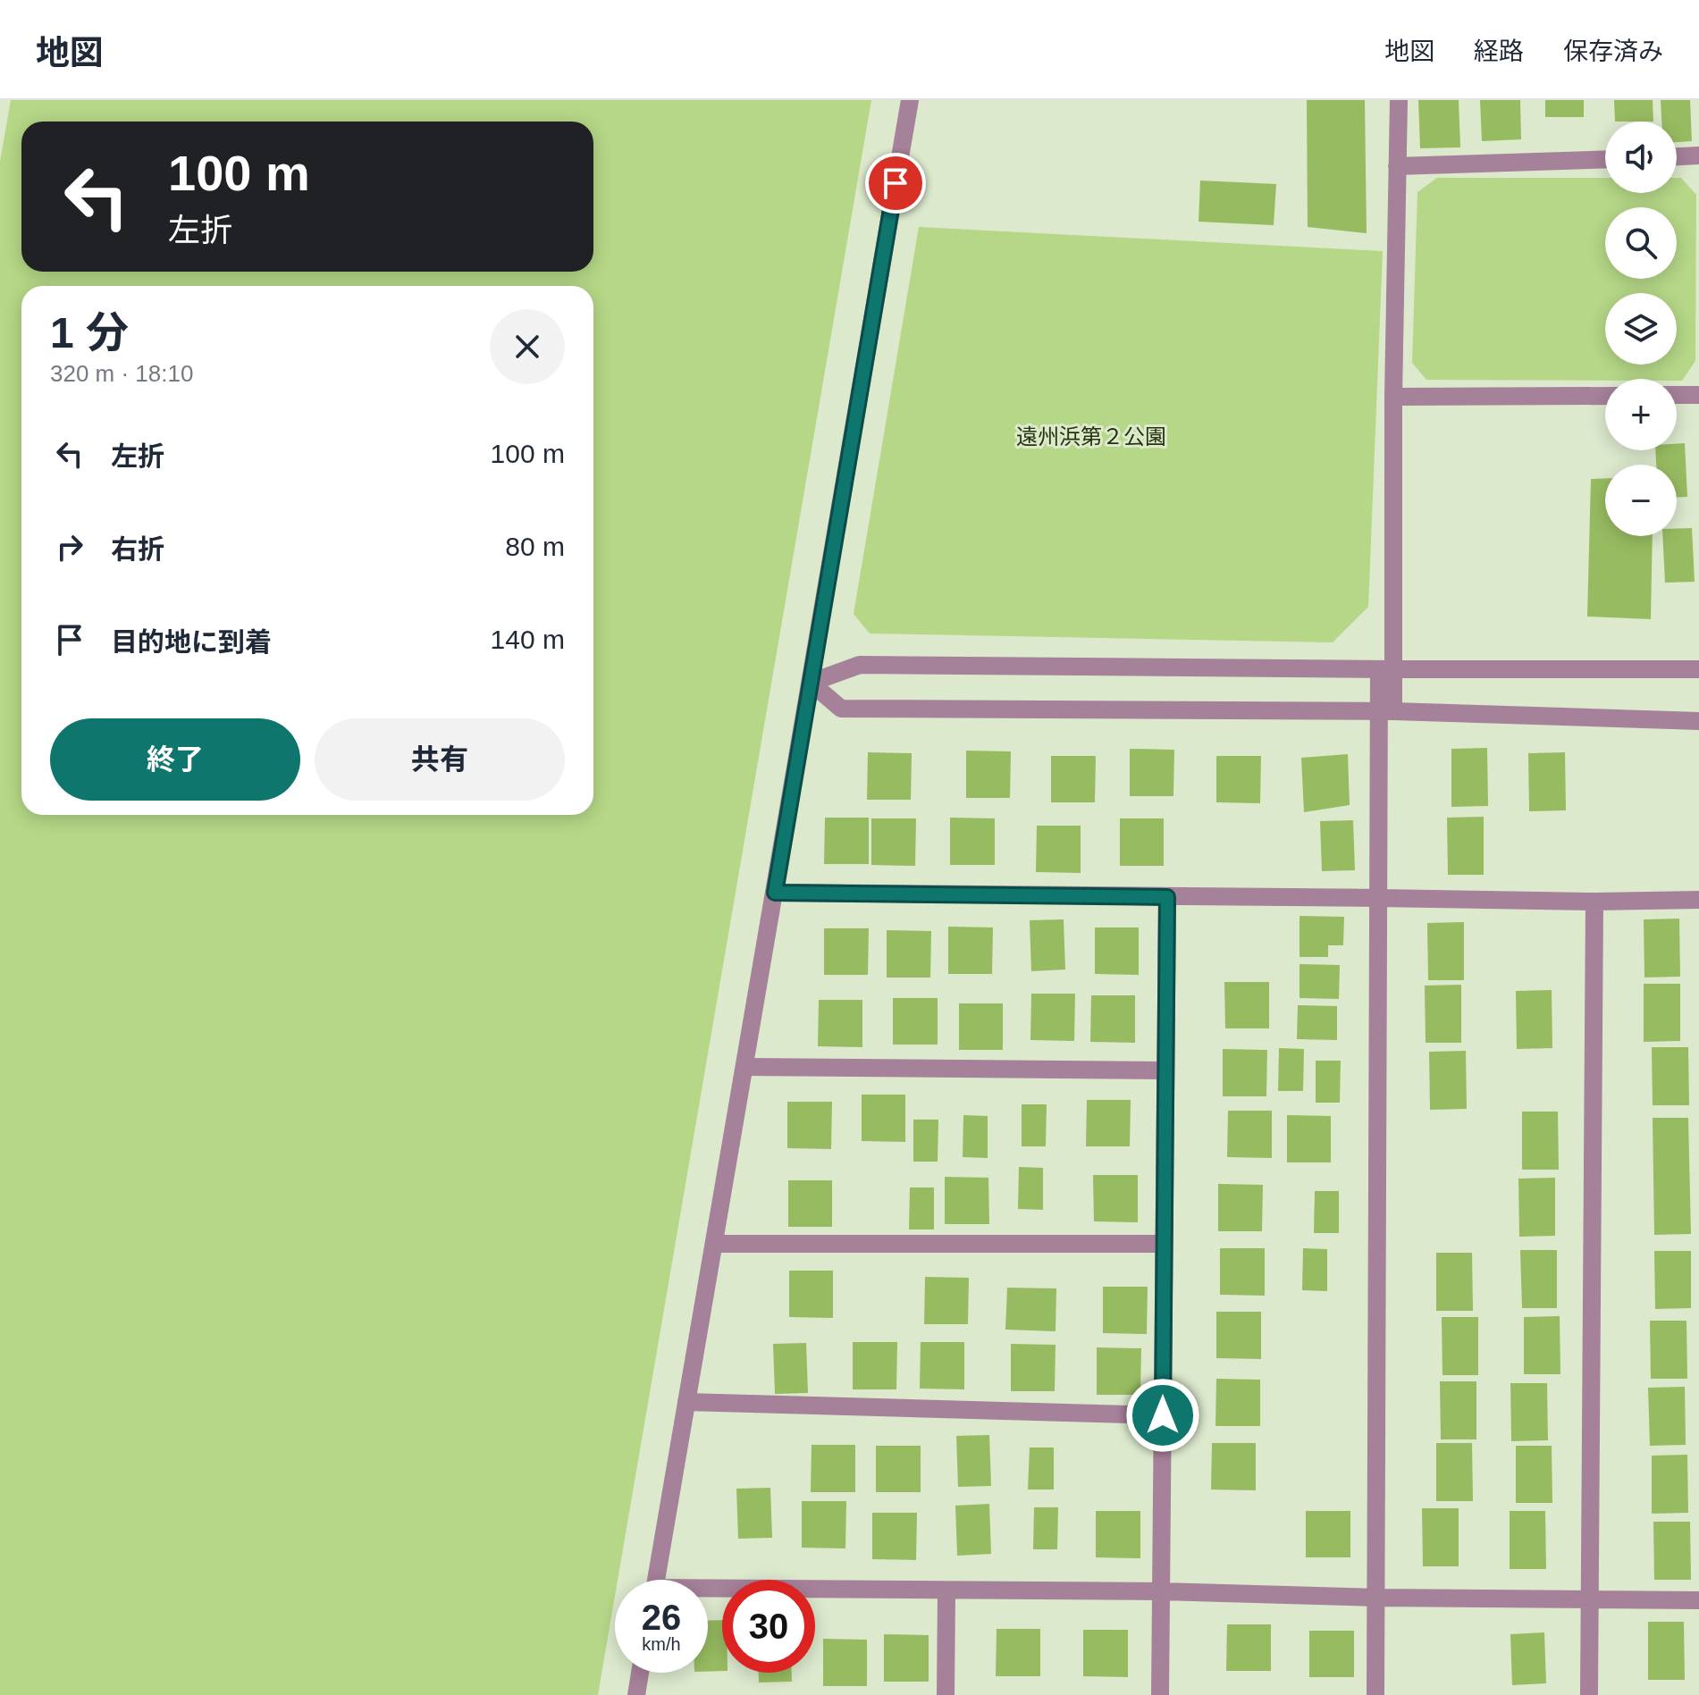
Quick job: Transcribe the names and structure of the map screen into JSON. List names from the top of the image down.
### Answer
{
  "parks": ["遠州浜第２公園"],
  "page": {
    "header": "地図",
    "nav": ["地図", "経路", "保存済み"],
    "map_buttons": ["+", "−"],
    "turn": ["100 m", "左折"],
    "heading": ["1 分", "320 m · 18:10"],
    "list": [
      {
        "name": "左折",
        "value": "100 m"
      },
      {
        "name": "右折",
        "value": "80 m"
      },
      {
        "name": "目的地に到着",
        "value": "140 m"
      }
    ],
    "buttons": ["終了", "共有"],
    "speed": "26 km/h",
    "limit": "30"
  }
}
